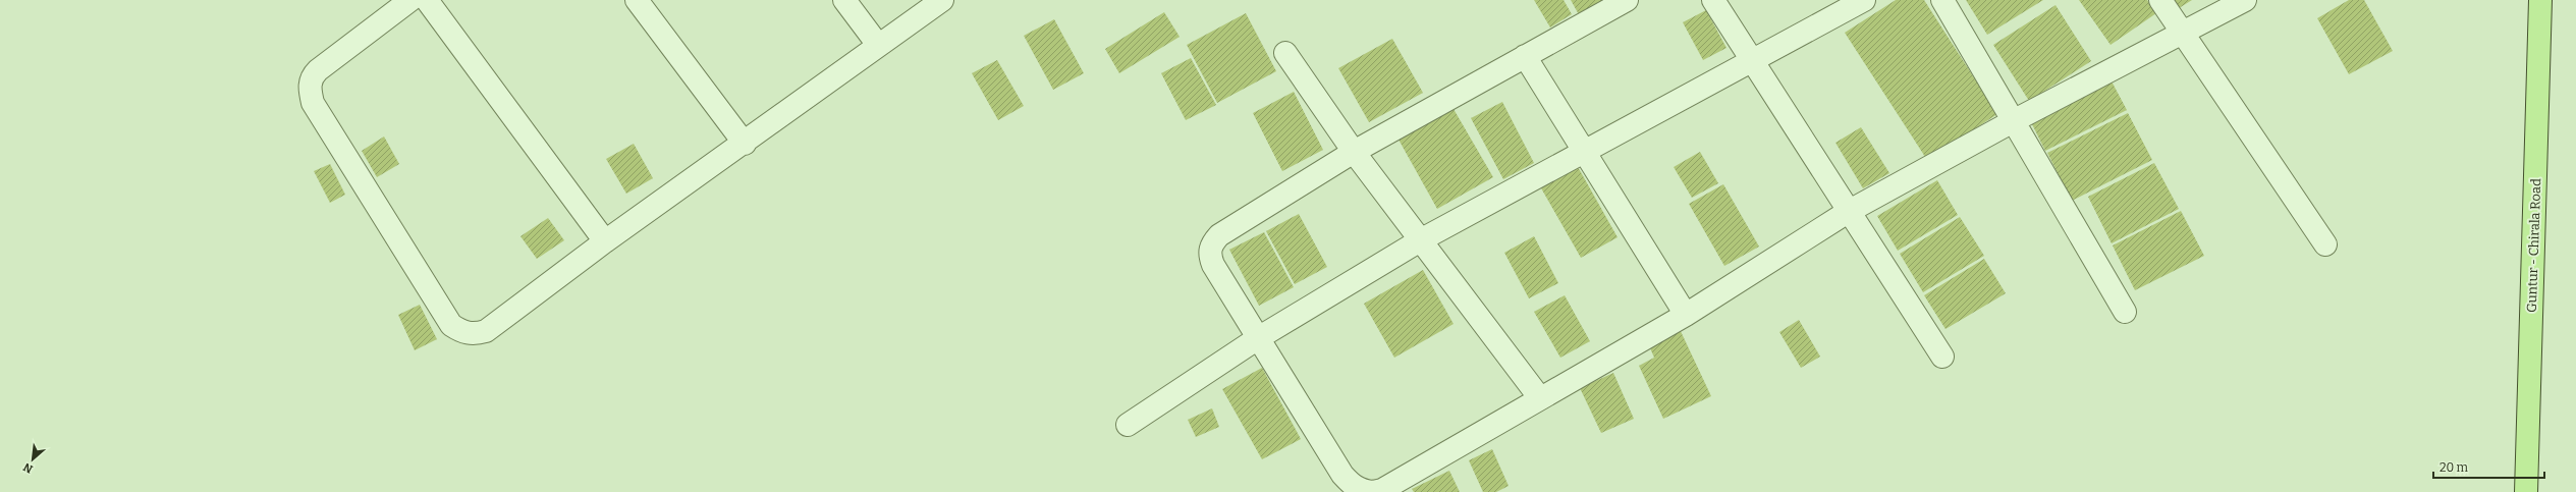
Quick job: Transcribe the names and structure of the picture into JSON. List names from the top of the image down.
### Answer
{
  "streets": {
    "main road": ["Guntur - Chirala Road"]
  },
  "scale_bar": "20 m",
  "north": "bottom left"
}
